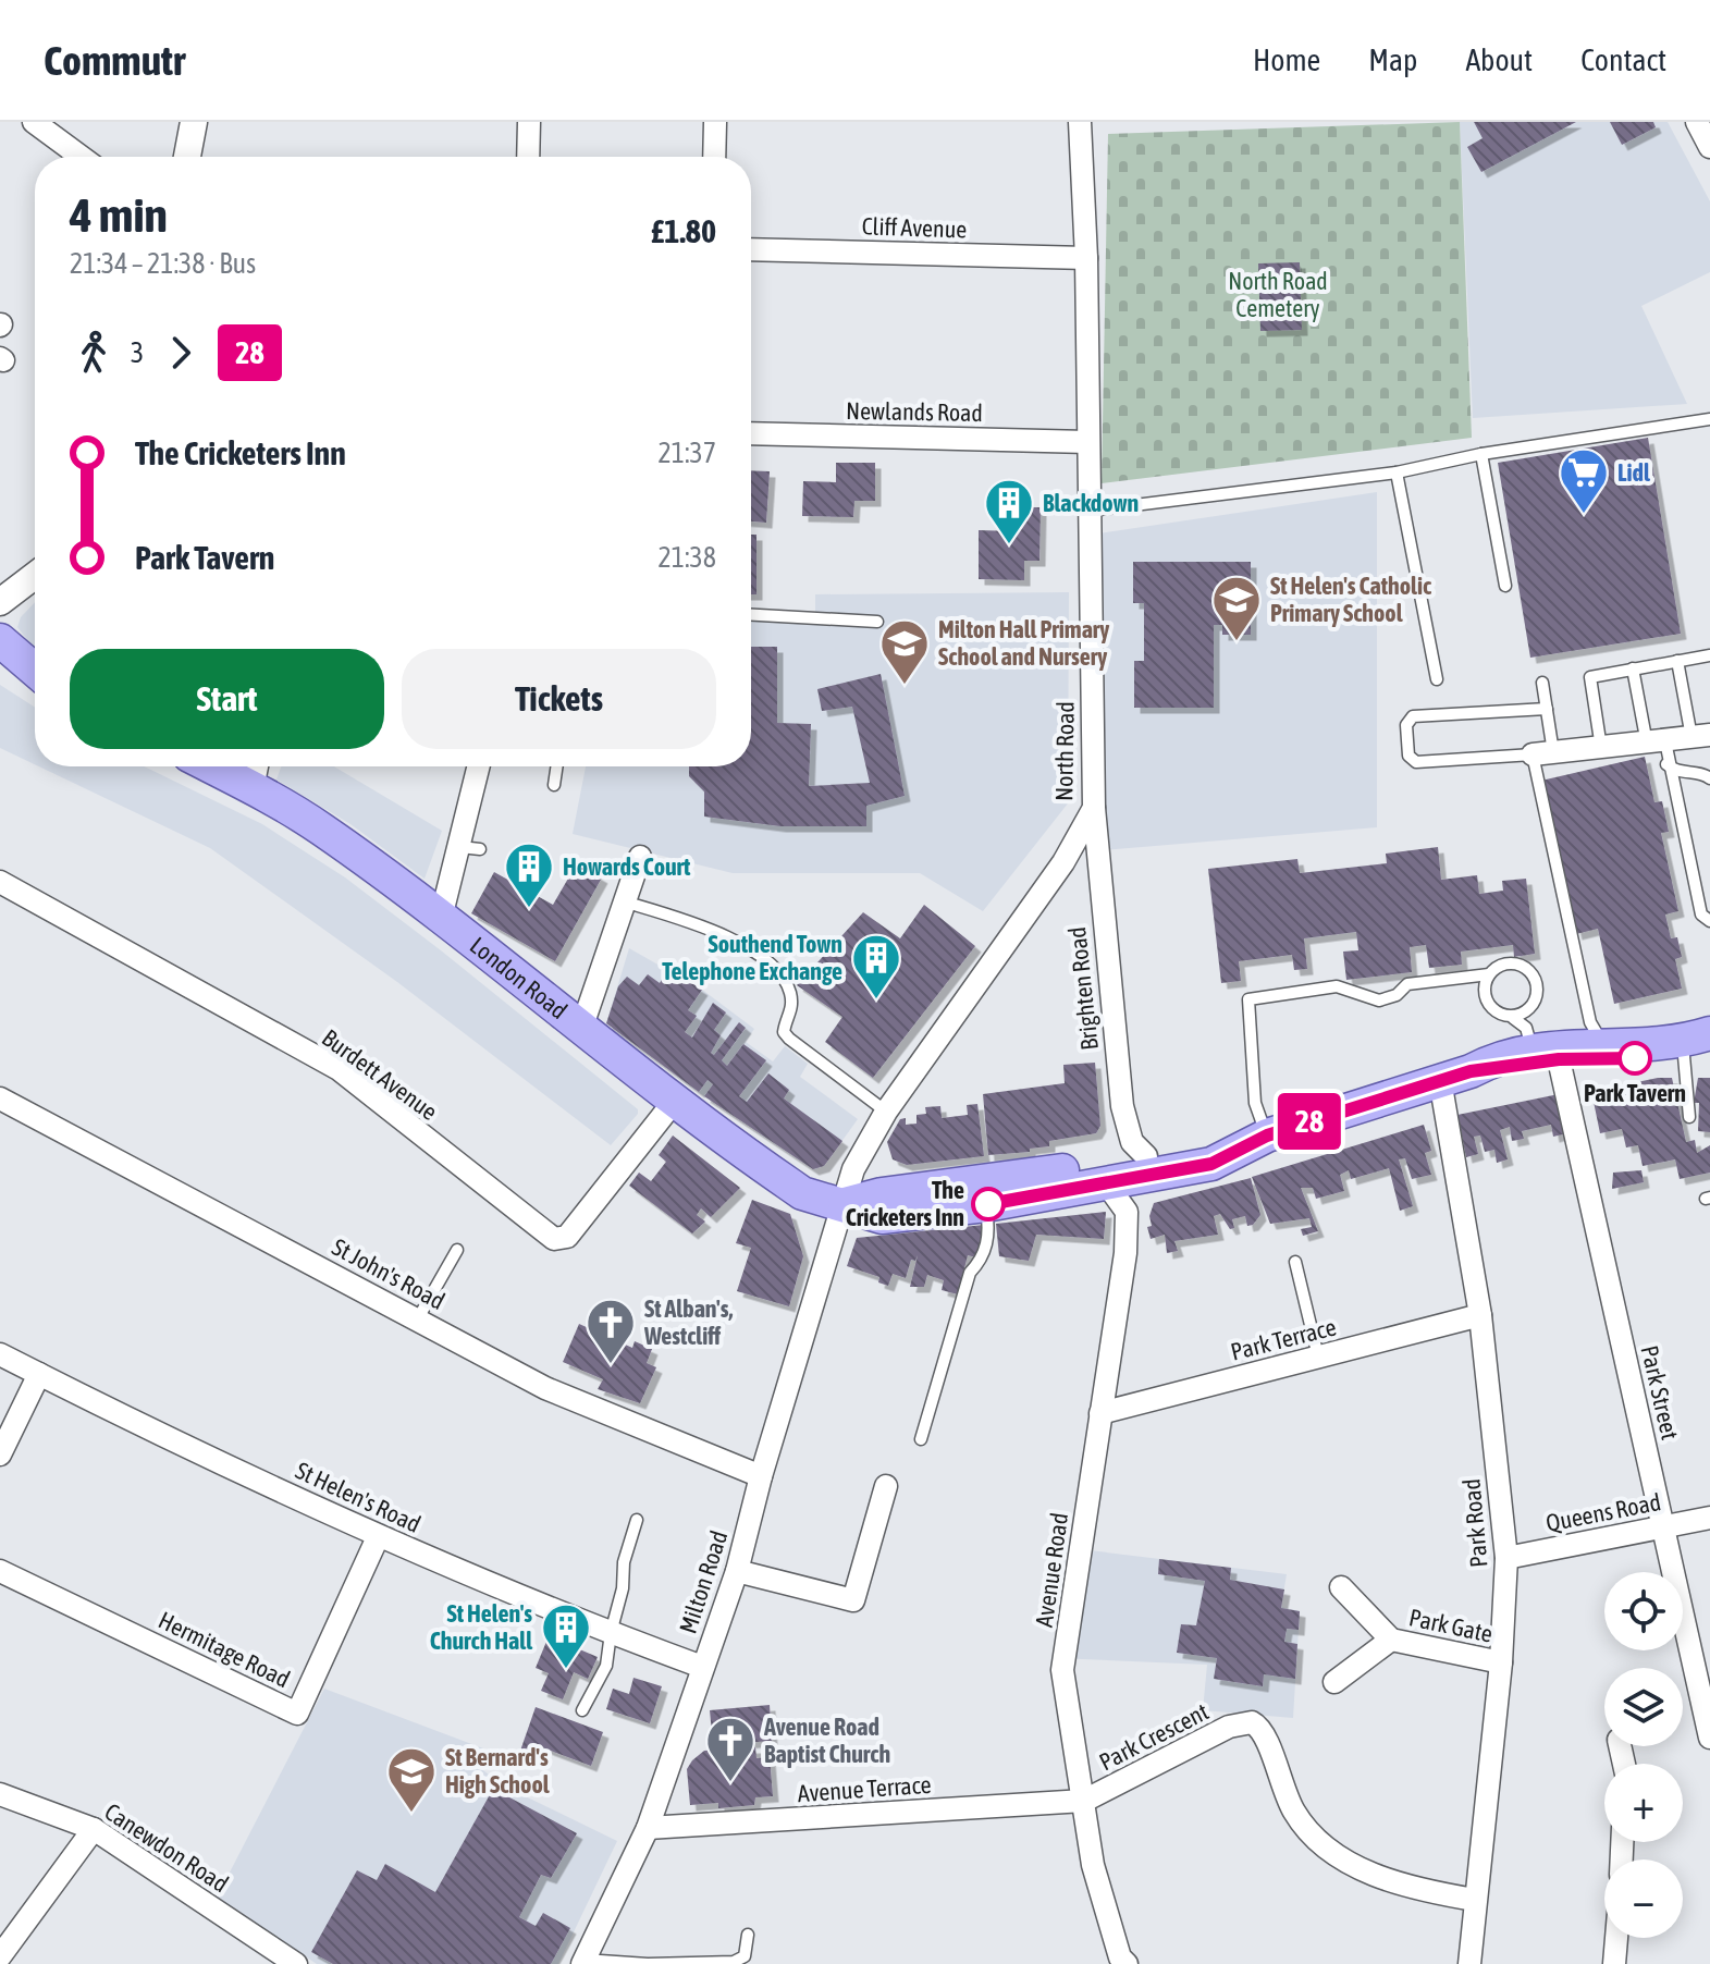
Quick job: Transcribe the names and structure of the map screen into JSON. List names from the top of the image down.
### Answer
{
  "streets": {
    "main road": ["London Road"],
    "street": [
      "Cliff Avenue",
      "Newlands Road",
      "North Road",
      "Brighten Road",
      "Burdett Avenue",
      "St John's Road",
      "Park Terrace",
      "Park Street",
      "St Helen's Road",
      "Queens Road",
      "Park Road",
      "Avenue Road",
      "Milton Road",
      "Park Gate",
      "Hermitage Road",
      "Park Crescent",
      "Avenue Terrace",
      "Canewdon Road"
    ]
  },
  "crossings": [
    ["Cliff Avenue", "North Road"],
    ["Newlands Road", "North Road"],
    ["North Road", "London Road"],
    ["North Road", "Brighten Road"],
    ["North Road", "Milton Road"],
    ["London Road", "Brighten Road"],
    ["London Road", "Burdett Avenue"],
    ["London Road", "Park Street"],
    ["London Road", "Park Road"],
    ["London Road", "Avenue Road"],
    ["London Road", "Milton Road"],
    ["St John's Road", "Milton Road"],
    ["Park Terrace", "Park Road"],
    ["Park Terrace", "Avenue Road"],
    ["Park Street", "Queens Road"],
    ["St Helen's Road", "Milton Road"],
    ["St Helen's Road", "Hermitage Road"],
    ["Queens Road", "Park Road"],
    ["Park Road", "Park Gate"],
    ["Park Road", "Park Crescent"],
    ["Avenue Road", "Park Crescent"],
    ["Avenue Road", "Avenue Terrace"],
    ["Milton Road", "Avenue Terrace"],
    ["Park Crescent", "Avenue Terrace"]
  ],
  "parks": ["North Road Cemetery"],
  "places": {
    "supermarket": ["Lidl"],
    "building": [
      "Blackdown",
      "Howards Court",
      "Southend Town Telephone Exchange",
      "St Helen's Church Hall"
    ],
    "school or university": ["St Helen's Catholic Primary School", "Milton Hall Primary School and Nursery", "St Bernard's High School"],
    "other": ["Park Tavern", "The Cricketers Inn"],
    "church": ["St Alban's, Westcliff", "Avenue Road Baptist Church"]
  },
  "lines": ["bus line 28"],
  "page": {
    "header": "Commutr",
    "nav": [
      "Home",
      "Map",
      "About",
      "Contact"
    ],
    "on_map": "28",
    "heading": ["4 min", "21:34 – 21:38 · Bus", "£1.80"],
    "legs": ["3", "28"],
    "list": [
      {
        "name": "The Cricketers Inn",
        "value": "21:37"
      },
      {
        "name": "Park Tavern",
        "value": "21:38"
      }
    ],
    "buttons": ["Start", "Tickets"],
    "map_buttons": ["+", "−"]
  }
}
